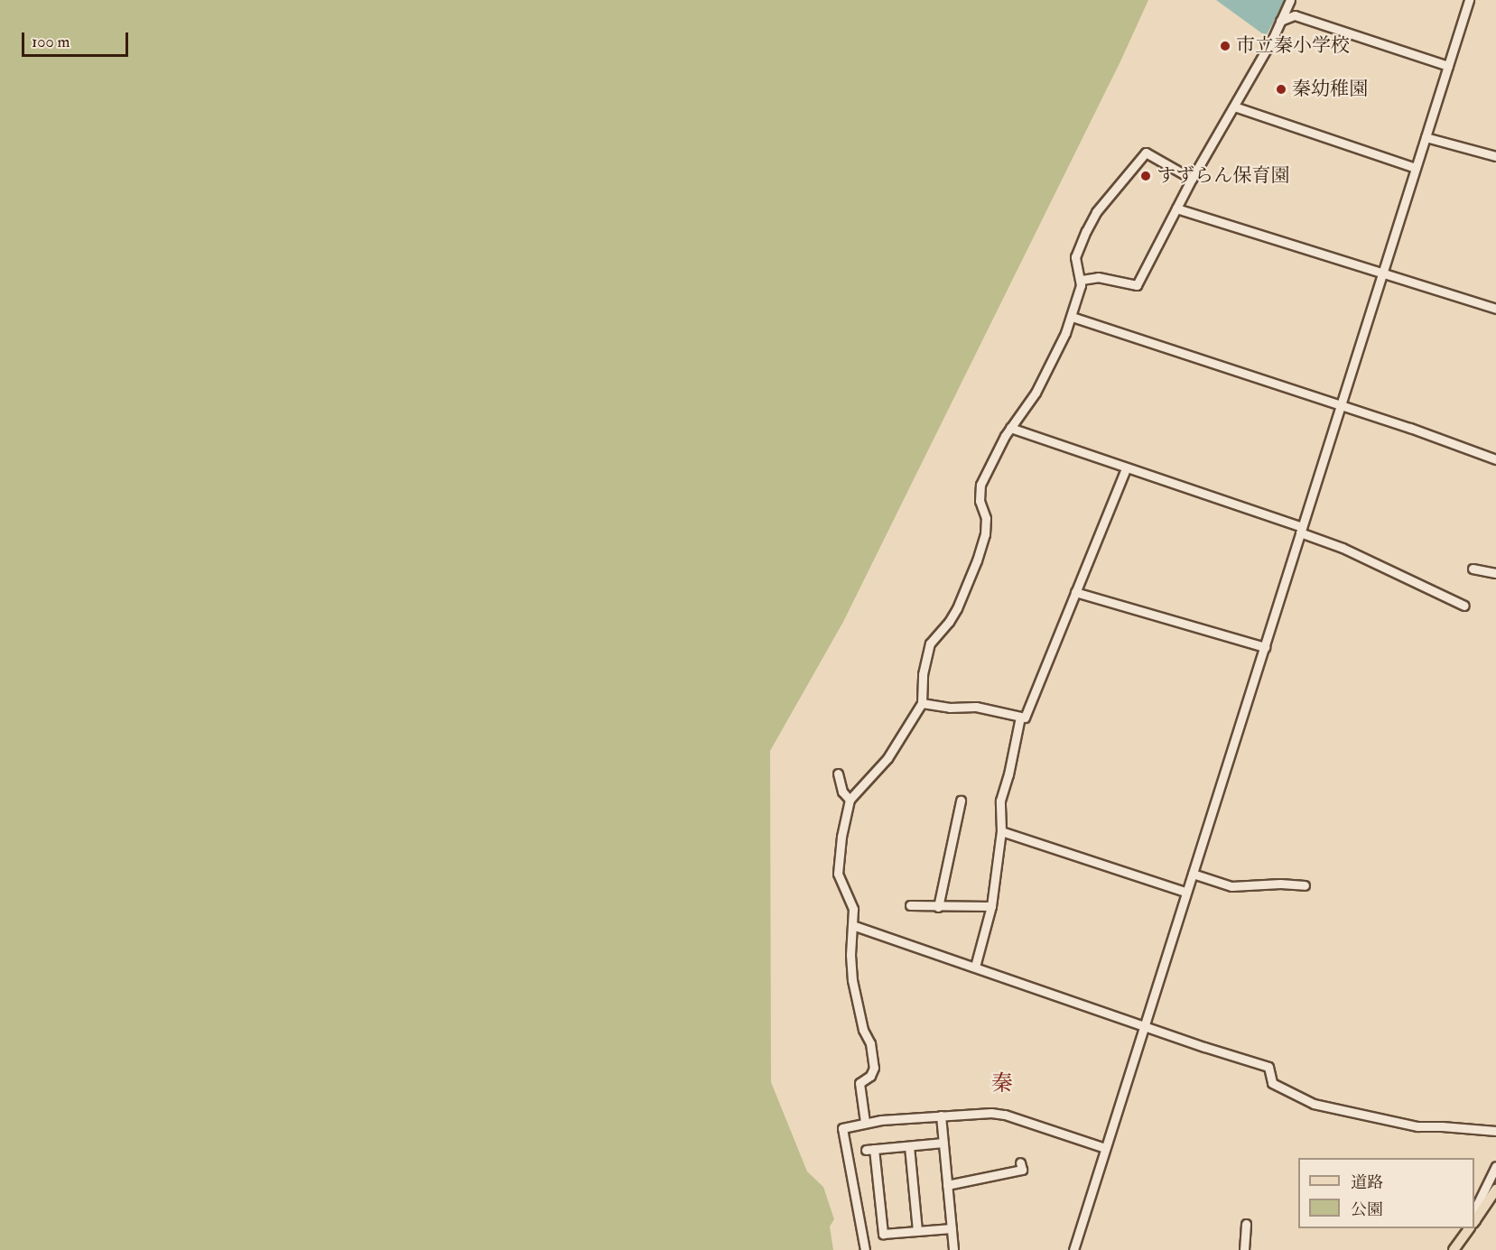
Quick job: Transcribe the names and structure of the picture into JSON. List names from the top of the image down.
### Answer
{
  "districts": ["秦"],
  "places": ["市立秦小学校", "秦幼稚園", "すずらん保育園"],
  "legend": ["道路", "公園"],
  "scale_bar": "100 m"
}
